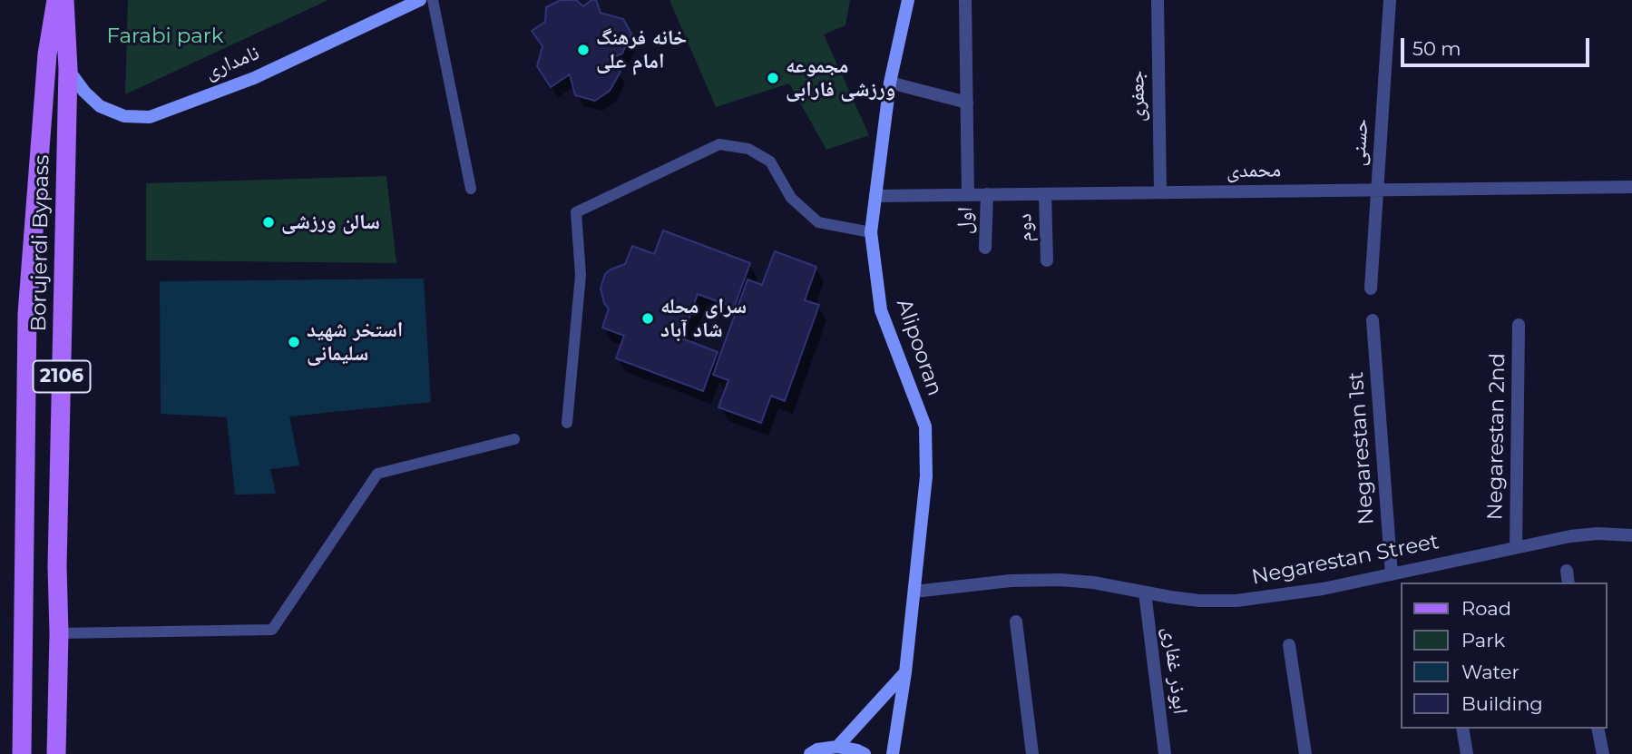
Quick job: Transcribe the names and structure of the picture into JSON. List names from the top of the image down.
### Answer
{
  "streets": {
    "main road": ["Borujerdi Bypass", "2106"],
    "street": [
      "نامداری",
      "جعفری",
      "حسنی",
      "محمدی",
      "اول",
      "دوم",
      "Alipooran",
      "Negarestan 2nd",
      "Negarestan 1st",
      "Negarestan Street",
      "ابوذر غفاری"
    ]
  },
  "crossings": [
    ["نامداری", "Borujerdi Bypass"],
    ["جعفری", "محمدی"],
    ["حسنی", "محمدی"],
    ["محمدی", "اول"],
    ["محمدی", "دوم"],
    ["محمدی", "Alipooran"],
    ["Alipooran", "Negarestan Street"],
    ["Negarestan 2nd", "Negarestan Street"],
    ["Negarestan 1st", "Negarestan Street"],
    ["Negarestan Street", "ابوذر غفاری"]
  ],
  "parks": ["Farabi park"],
  "places": [
    "خانه فرهنگ امام علی",
    "مجموعه ورزشی فارابی",
    "سالن ورزشی",
    "سرای محله شاد آباد",
    "استخر شهید سلیمانی"
  ],
  "legend": [
    "Road",
    "Park",
    "Water",
    "Building"
  ],
  "scale_bar": "50 m"
}
